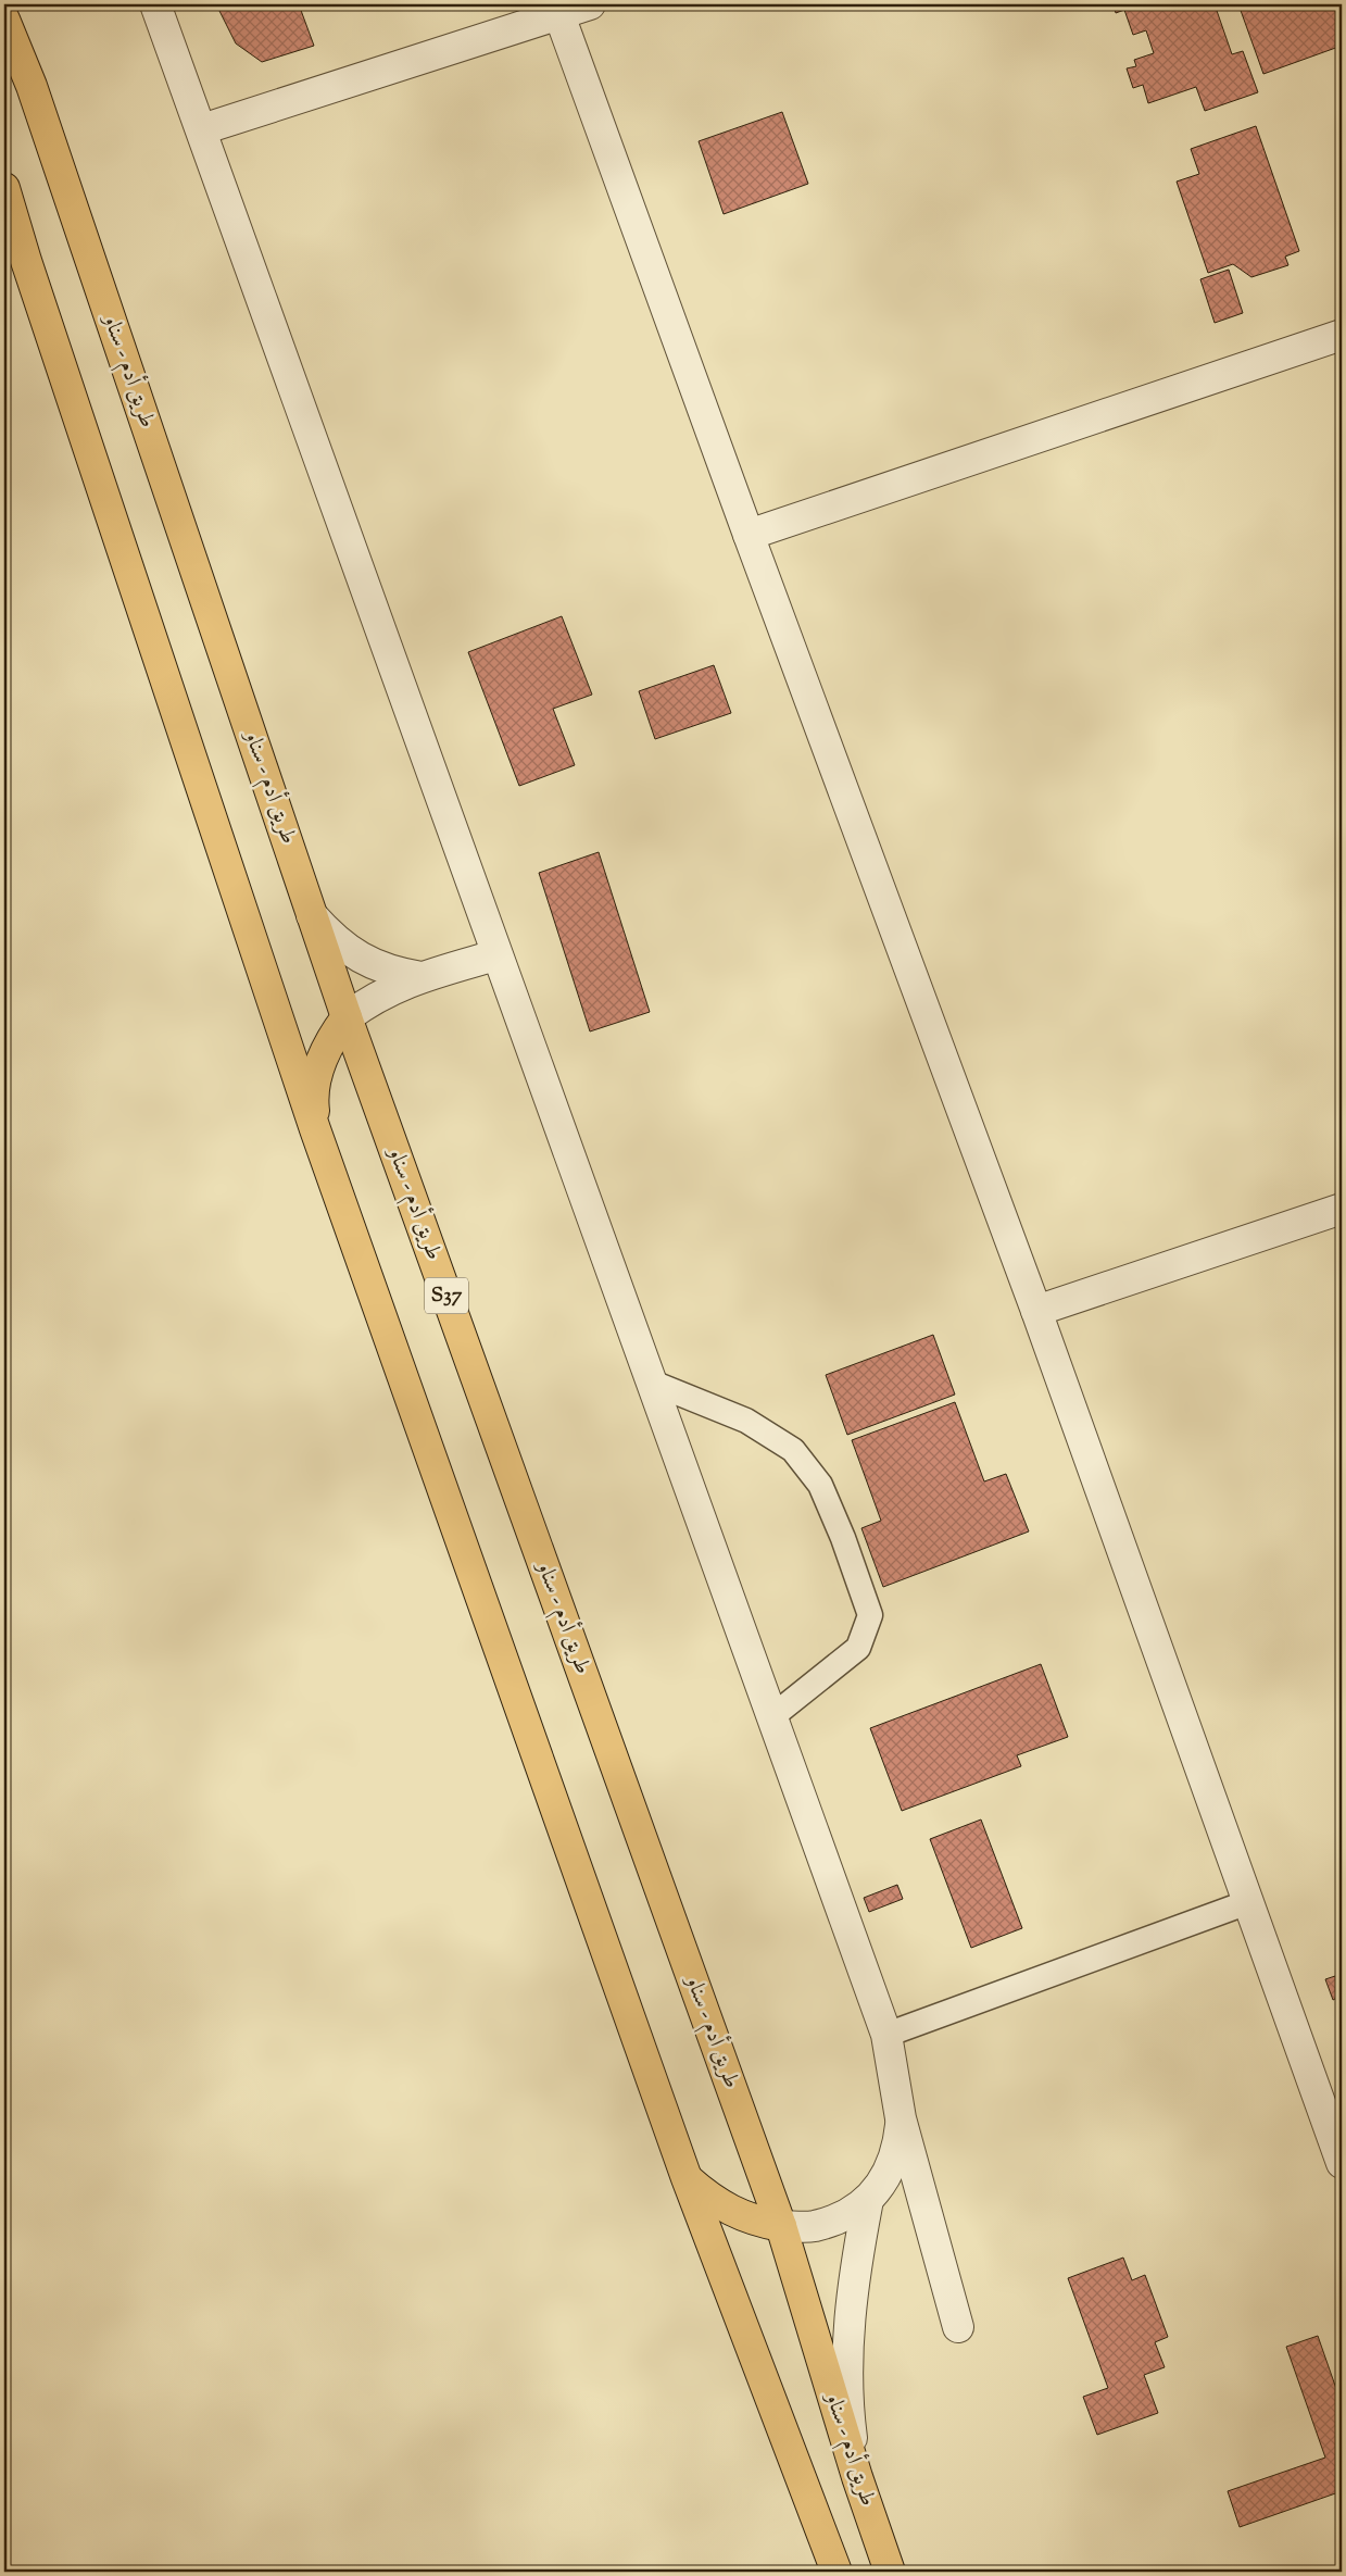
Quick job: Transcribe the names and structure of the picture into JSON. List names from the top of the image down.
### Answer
{
  "streets": {
    "main road": ["طريق أدم - سناو", "S37"]
  }
}
